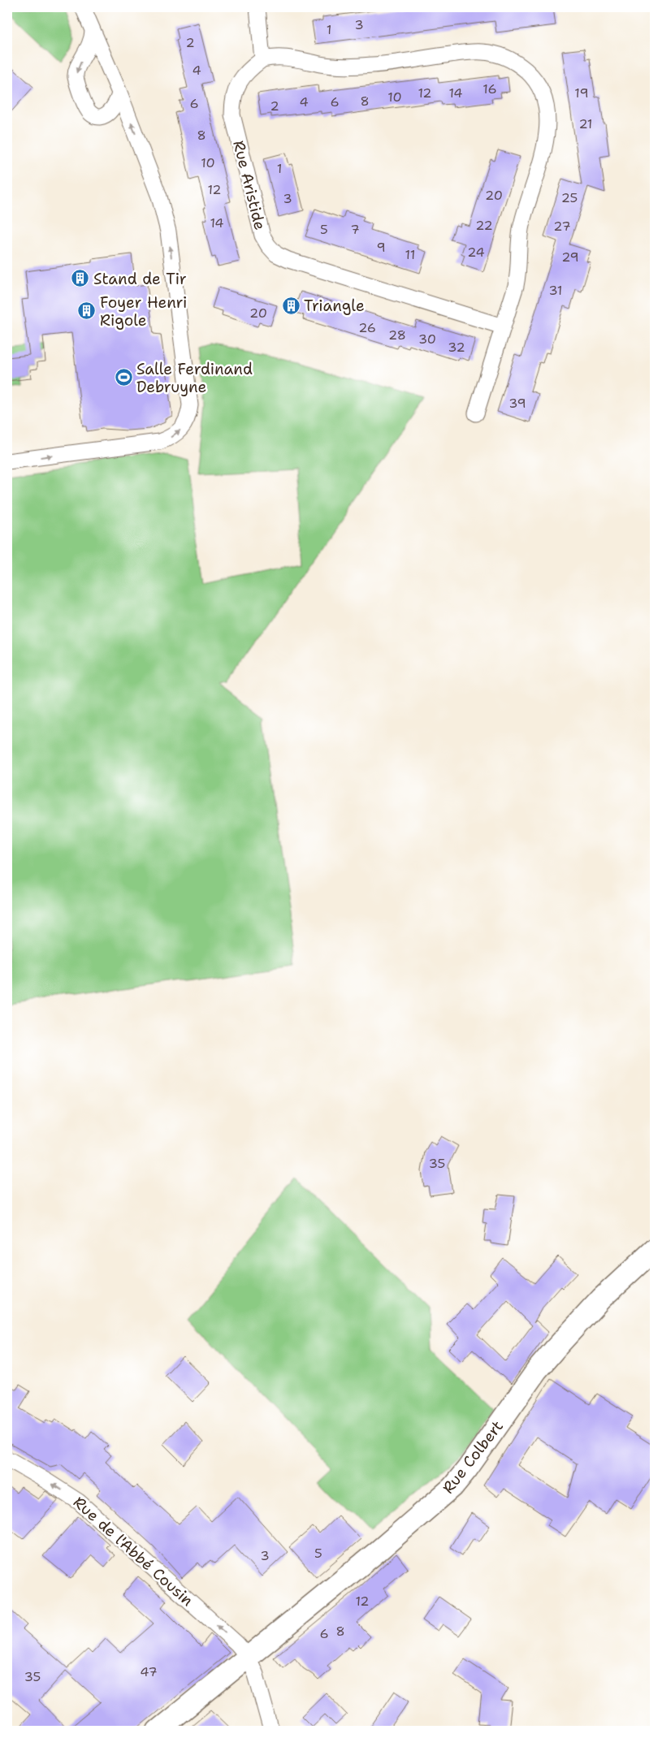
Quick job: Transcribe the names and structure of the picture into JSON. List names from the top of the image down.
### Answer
{
  "streets": {
    "main road": ["Rue Colbert"],
    "street": ["Rue Aristide", "Rue de l'Abbé Cousin"]
  },
  "crossings": [
    ["Rue Colbert", "Rue de l'Abbé Cousin"]
  ],
  "one_way": ["Rue de l'Abbé Cousin"],
  "places": {
    "building": ["Stand de Tir", "Triangle", "Foyer Henri Rigole"],
    "sports": ["Salle Ferdinand Debruyne"]
  },
  "house_numbers": [
    "3",
    "1",
    "2",
    "4",
    "16",
    "12",
    "14",
    "19",
    "10",
    "8",
    "4",
    "6",
    "6",
    "2",
    "21",
    "8",
    "10",
    "1",
    "12",
    "20",
    "25",
    "3",
    "14",
    "22",
    "27",
    "5",
    "7",
    "9",
    "24",
    "11",
    "29",
    "31",
    "20",
    "26",
    "28",
    "30",
    "32",
    "39",
    "35",
    "5",
    "3",
    "12",
    "8",
    "6",
    "47",
    "35"
  ]
}
